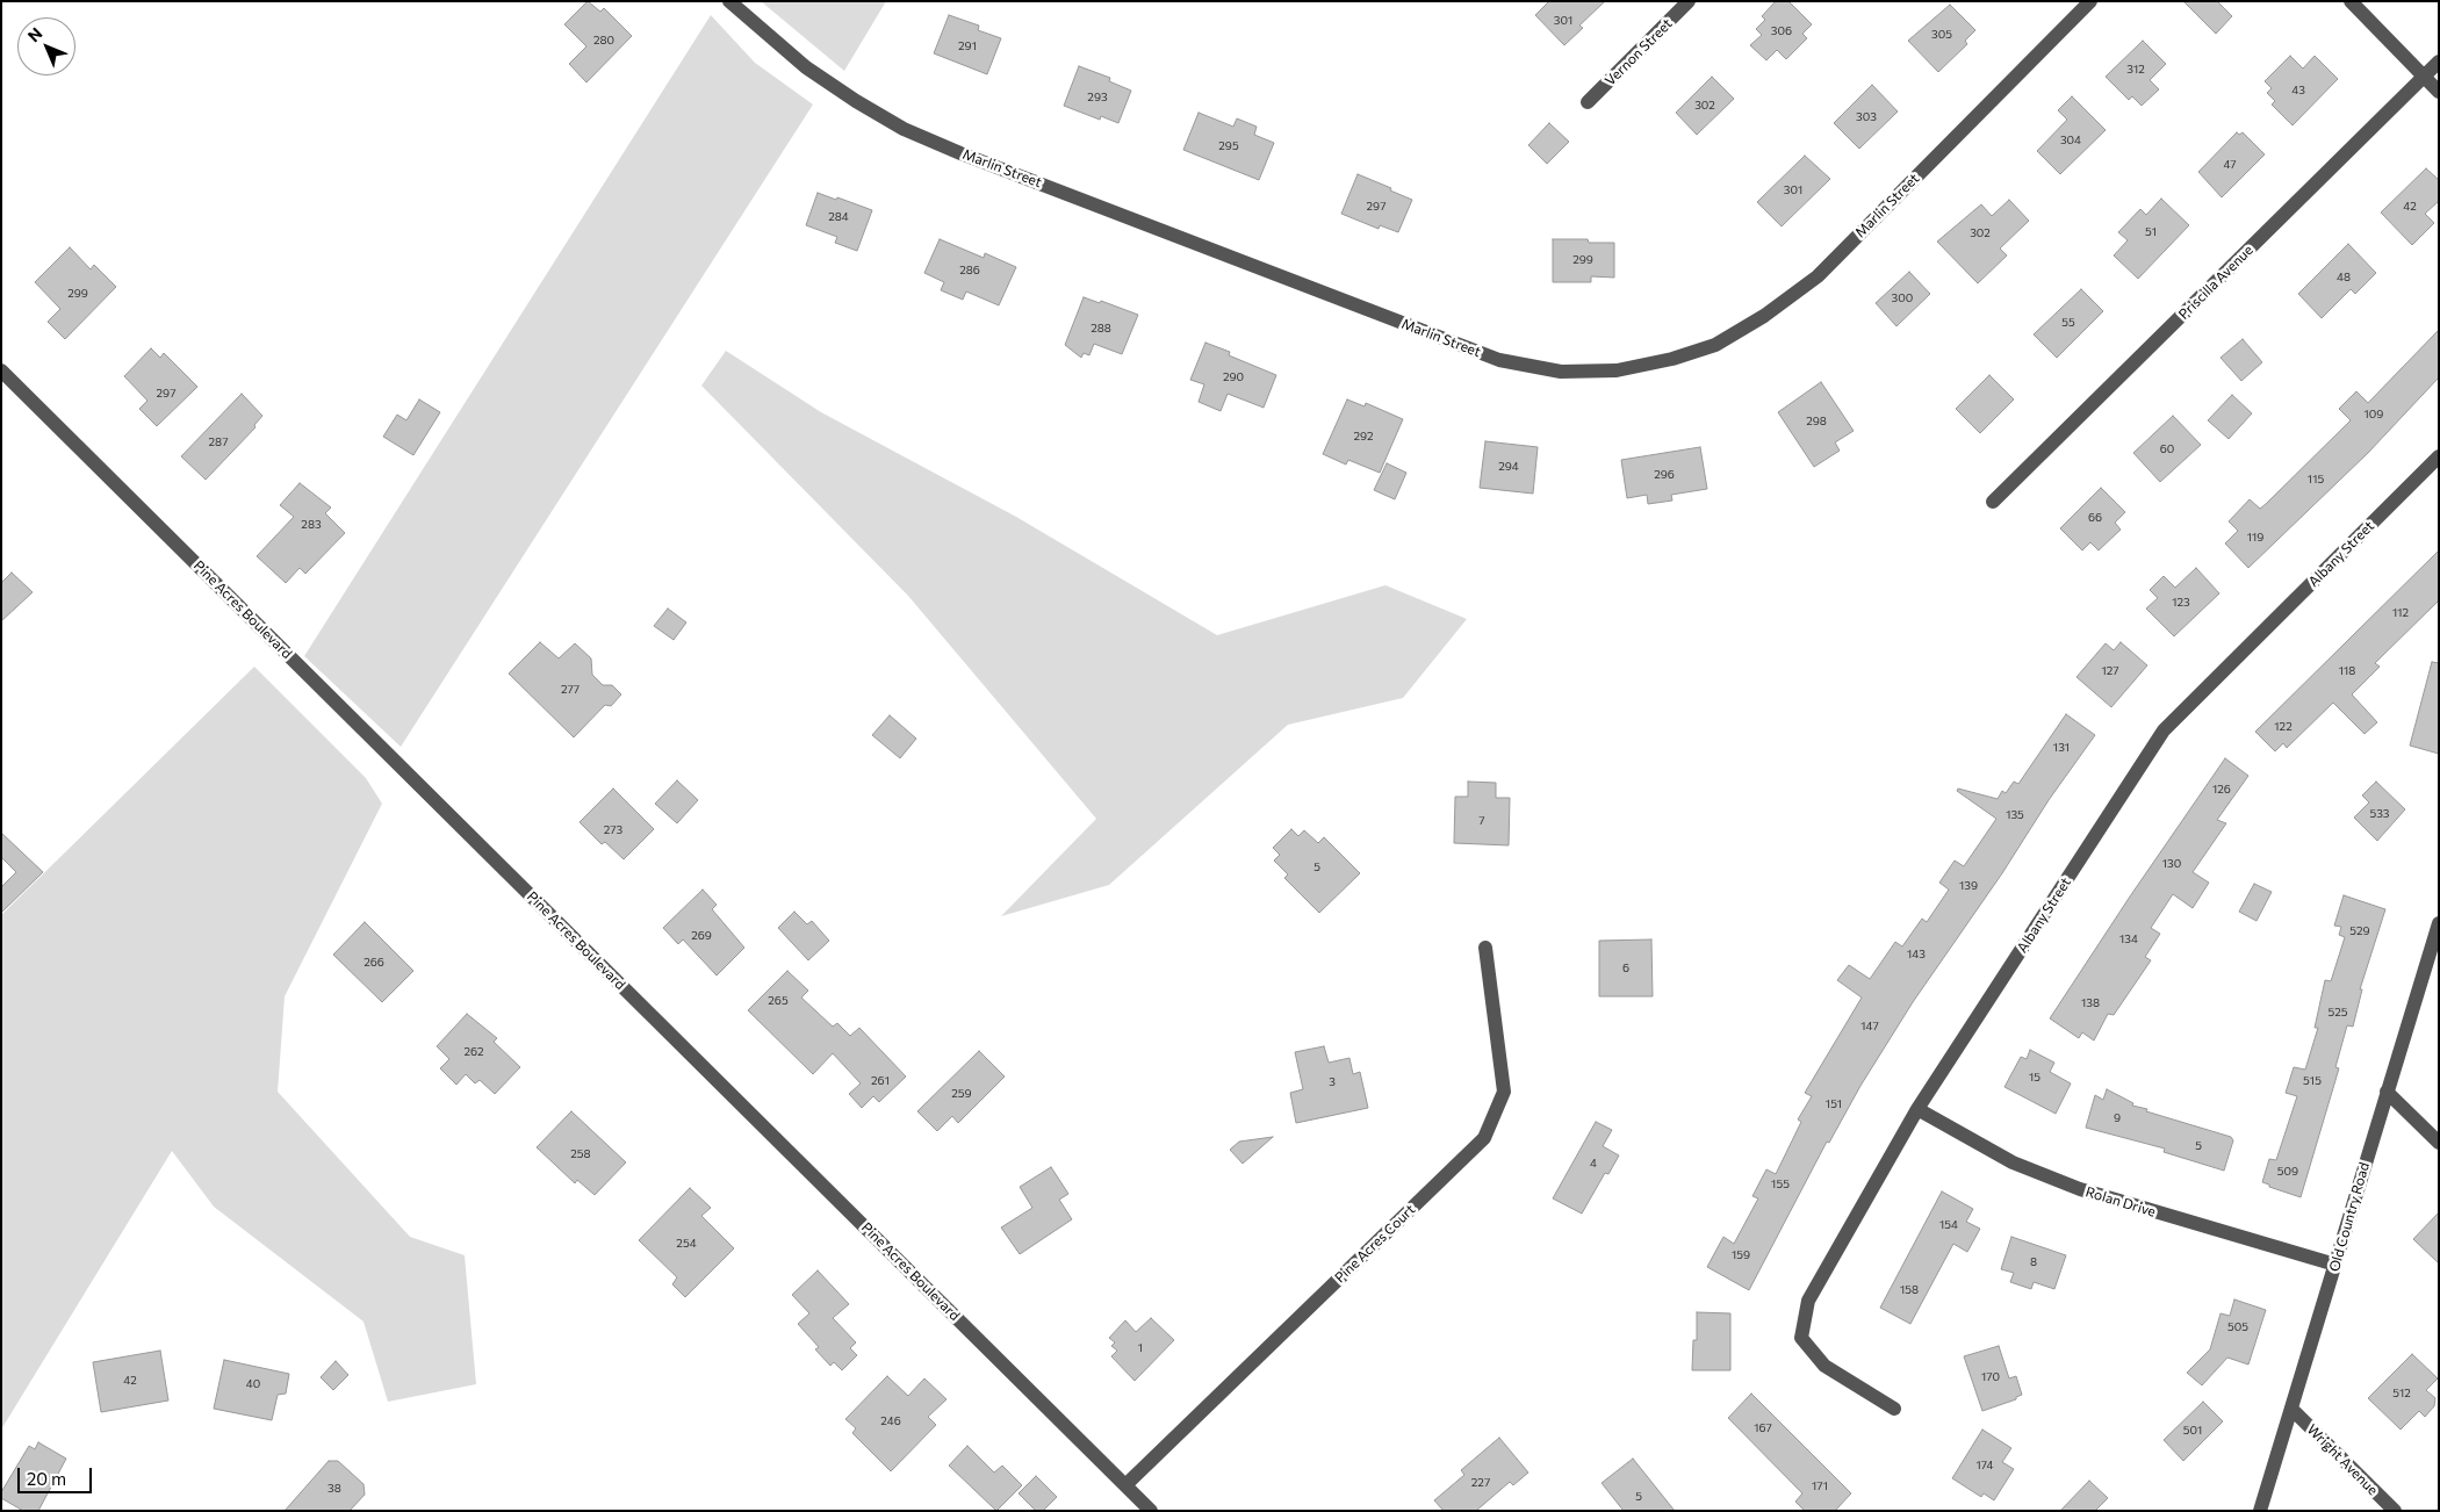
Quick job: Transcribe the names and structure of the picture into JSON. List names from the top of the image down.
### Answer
{
  "streets": {
    "street": [
      "Vernon Street",
      "Marlin Street",
      "Priscilla Avenue",
      "Albany Street",
      "Pine Acres Boulevard",
      "Rolan Drive",
      "Old Country Road",
      "Pine Acres Court",
      "Wright Avenue"
    ]
  },
  "crossings": [
    ["Albany Street", "Rolan Drive"],
    ["Pine Acres Boulevard", "Pine Acres Court"],
    ["Rolan Drive", "Old Country Road"],
    ["Old Country Road", "Wright Avenue"]
  ],
  "house_numbers": [
    "301",
    "306",
    "305",
    "280",
    "291",
    "312",
    "43",
    "293",
    "302",
    "303",
    "304",
    "295",
    "47",
    "301",
    "297",
    "42",
    "284",
    "51",
    "302",
    "299",
    "286",
    "48",
    "299",
    "300",
    "55",
    "288",
    "290",
    "297",
    "109",
    "298",
    "292",
    "287",
    "60",
    "294",
    "296",
    "115",
    "66",
    "283",
    "119",
    "123",
    "112",
    "127",
    "118",
    "277",
    "122",
    "131",
    "126",
    "533",
    "135",
    "7",
    "273",
    "130",
    "5",
    "139",
    "529",
    "269",
    "134",
    "143",
    "266",
    "6",
    "265",
    "138",
    "525",
    "147",
    "262",
    "15",
    "261",
    "515",
    "3",
    "259",
    "151",
    "9",
    "5",
    "258",
    "4",
    "509",
    "155",
    "154",
    "254",
    "159",
    "8",
    "158",
    "505",
    "1",
    "170",
    "42",
    "40",
    "512",
    "246",
    "167",
    "501",
    "174",
    "227",
    "171",
    "38",
    "5"
  ],
  "scale_bar": "20 m",
  "north": "top left"
}
